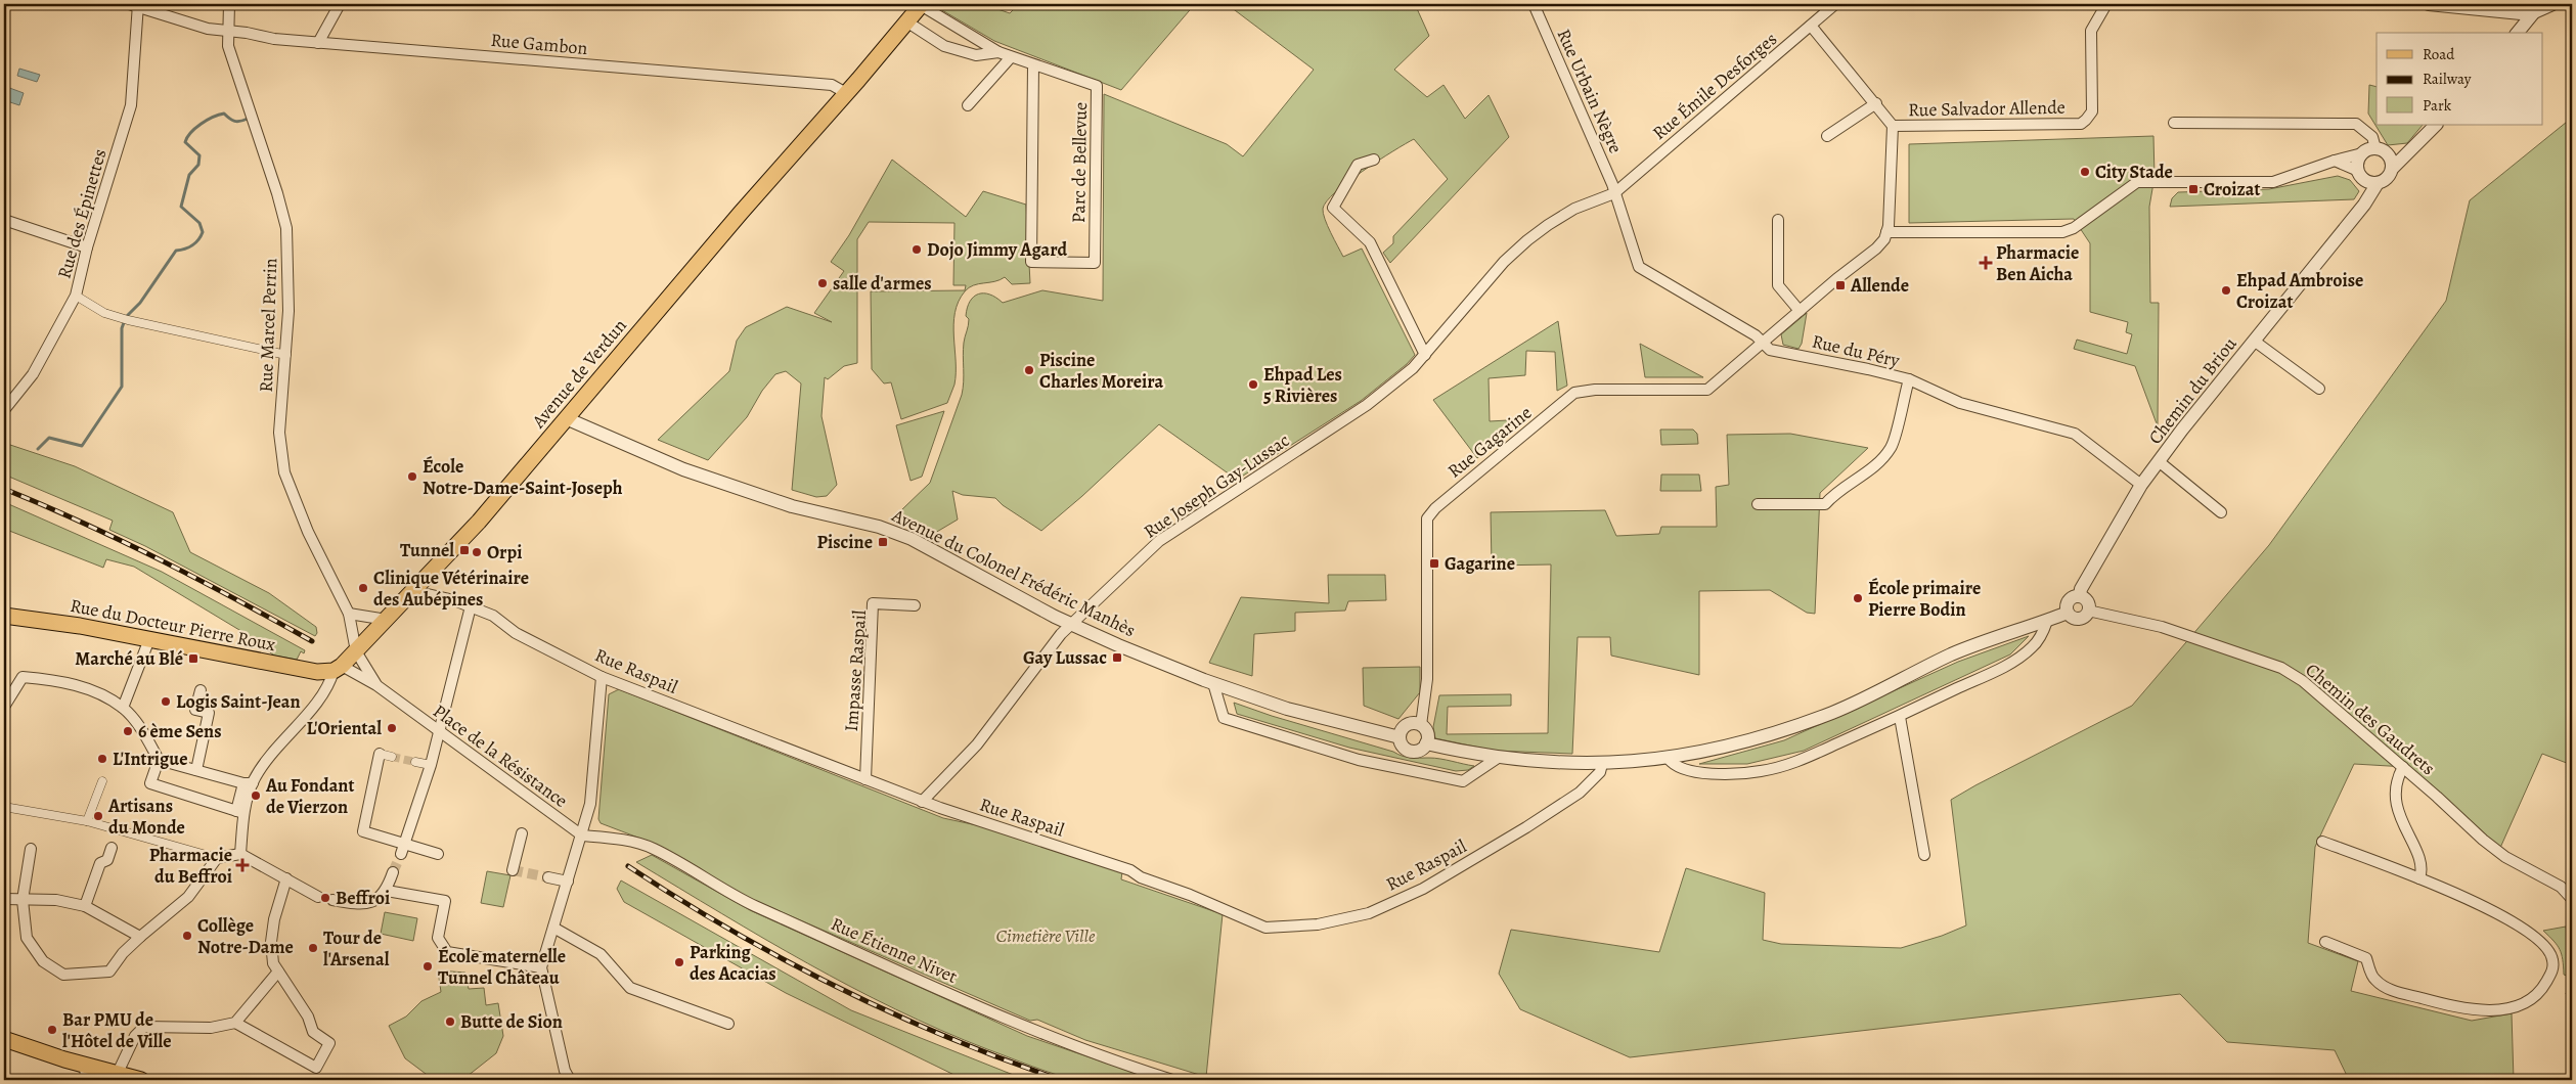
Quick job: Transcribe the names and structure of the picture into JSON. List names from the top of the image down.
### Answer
{
  "streets": {
    "main road": ["Avenue de Verdun", "Rue du Docteur Pierre Roux"],
    "street": [
      "Rue Gambon",
      "Rue Émile Desforges",
      "Rue Urbain Nègre",
      "Rue Salvador Allende",
      "Parc de Bellevue",
      "Rue des Épinettes",
      "Rue Marcel Perrin",
      "Rue du Péry",
      "Chemin du Briou",
      "Rue Gagarine",
      "Rue Joseph Gay-Lussac",
      "Avenue du Colonel Frédéric Manhès",
      "Rue Raspail",
      "Impasse Raspail",
      "Chemin des Gaudrets",
      "Place de la Résistance",
      "Rue Étienne Nivet"
    ]
  },
  "crossings": [
    ["Rue Gambon", "Rue des Épinettes"],
    ["Rue Gambon", "Rue Marcel Perrin"],
    ["Rue Gambon", "Avenue de Verdun"],
    ["Rue Émile Desforges", "Rue Urbain Nègre"],
    ["Rue Émile Desforges", "Rue Salvador Allende"],
    ["Rue Émile Desforges", "Rue du Péry"],
    ["Rue Émile Desforges", "Rue Joseph Gay-Lussac"],
    ["Rue Urbain Nègre", "Rue du Péry"],
    ["Rue Urbain Nègre", "Rue Joseph Gay-Lussac"],
    ["Parc de Bellevue", "Avenue de Verdun"],
    ["Rue Marcel Perrin", "Avenue de Verdun"],
    ["Rue Marcel Perrin", "Place de la Résistance"],
    ["Rue du Péry", "Chemin du Briou"],
    ["Rue du Péry", "Rue Gagarine"],
    ["Rue du Péry", "Rue Joseph Gay-Lussac"],
    ["Avenue de Verdun", "Avenue du Colonel Frédéric Manhès"],
    ["Avenue de Verdun", "Rue du Docteur Pierre Roux"],
    ["Avenue de Verdun", "Rue Raspail"],
    ["Avenue de Verdun", "Place de la Résistance"],
    ["Chemin du Briou", "Chemin des Gaudrets"],
    ["Rue Gagarine", "Avenue du Colonel Frédéric Manhès"],
    ["Rue Joseph Gay-Lussac", "Avenue du Colonel Frédéric Manhès"],
    ["Rue Joseph Gay-Lussac", "Rue Raspail"],
    ["Rue du Docteur Pierre Roux", "Place de la Résistance"],
    ["Rue Raspail", "Impasse Raspail"],
    ["Place de la Résistance", "Rue Étienne Nivet"]
  ],
  "parks": ["Cimetière Ville"],
  "places": {
    "other": [
      "City Stade",
      "Dojo Jimmy Agard",
      "salle d'armes",
      "Ehpad Ambroise Croizat",
      "Piscine Charles Moreira",
      "Ehpad Les 5 Rivières",
      "École Notre-Dame-Saint-Joseph",
      "Orpi",
      "Clinique Vétérinaire des Aubépines",
      "École primaire Pierre Bodin",
      "Logis Saint-Jean",
      "L'Oriental",
      "6 ème Sens",
      "L'Intrigue",
      "Au Fondant de Vierzon",
      "Artisans du Monde",
      "Beffroi",
      "Collège Notre-Dame",
      "Tour de l'Arsenal",
      "Parking des Acacias",
      "École maternelle Tunnel Château",
      "Butte de Sion",
      "Bar PMU de l'Hôtel de Ville"
    ],
    "transit": [
      "Croizat",
      "Allende",
      "Piscine",
      "Tunnel",
      "Gagarine",
      "Gay Lussac",
      "Marché au Blé"
    ],
    "health": ["Pharmacie Ben Aicha", "Pharmacie du Beffroi"]
  },
  "legend": ["Road", "Railway", "Park"]
}
